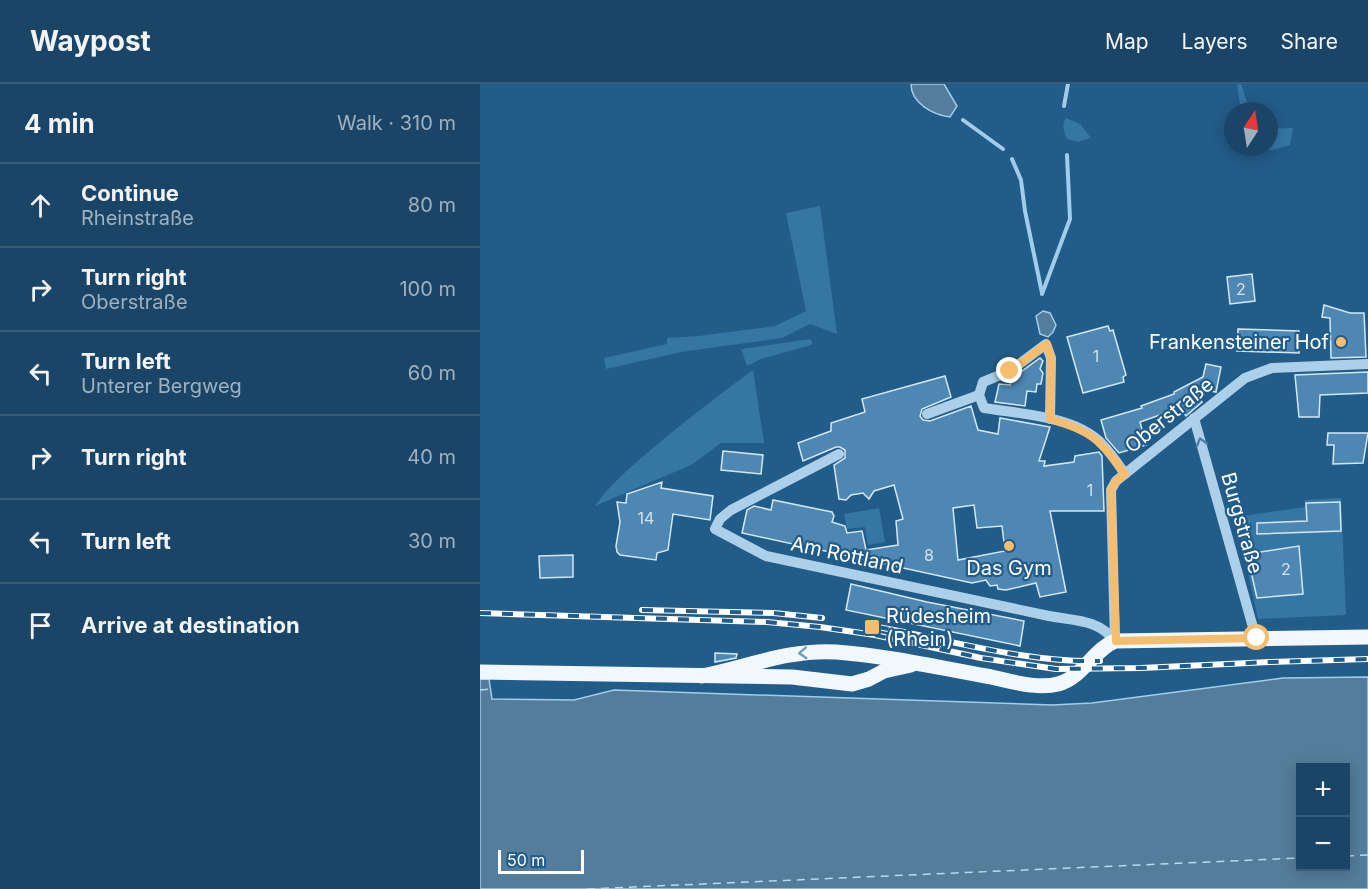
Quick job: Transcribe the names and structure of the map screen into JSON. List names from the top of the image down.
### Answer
{
  "streets": {
    "street": ["Oberstraße", "Burgstraße", "Am Rottland"]
  },
  "crossings": [
    ["Oberstraße", "Burgstraße"],
    ["Oberstraße", "Am Rottland"]
  ],
  "one_way": ["Burgstraße"],
  "places": {
    "other": ["Frankensteiner Hof", "Das Gym"],
    "transit": ["Rüdesheim (Rhein)"]
  },
  "house_numbers": [
    "2",
    "1",
    "1",
    "14",
    "8",
    "2"
  ],
  "scale_bar": "50 m",
  "north": "top",
  "page": {
    "header": "Waypost",
    "nav": ["Map", "Layers", "Share"],
    "heading": ["4 min", "Walk · 310 m"],
    "list": [
      ["Continue", "Rheinstraße", "80 m"],
      ["Turn right", "Oberstraße", "100 m"],
      ["Turn left", "Unterer Bergweg", "60 m"],
      ["Turn right", "40 m"],
      ["Turn left", "30 m"],
      "Arrive at destination"
    ],
    "map_buttons": ["+", "−"],
    "scale": "50 m"
  }
}
